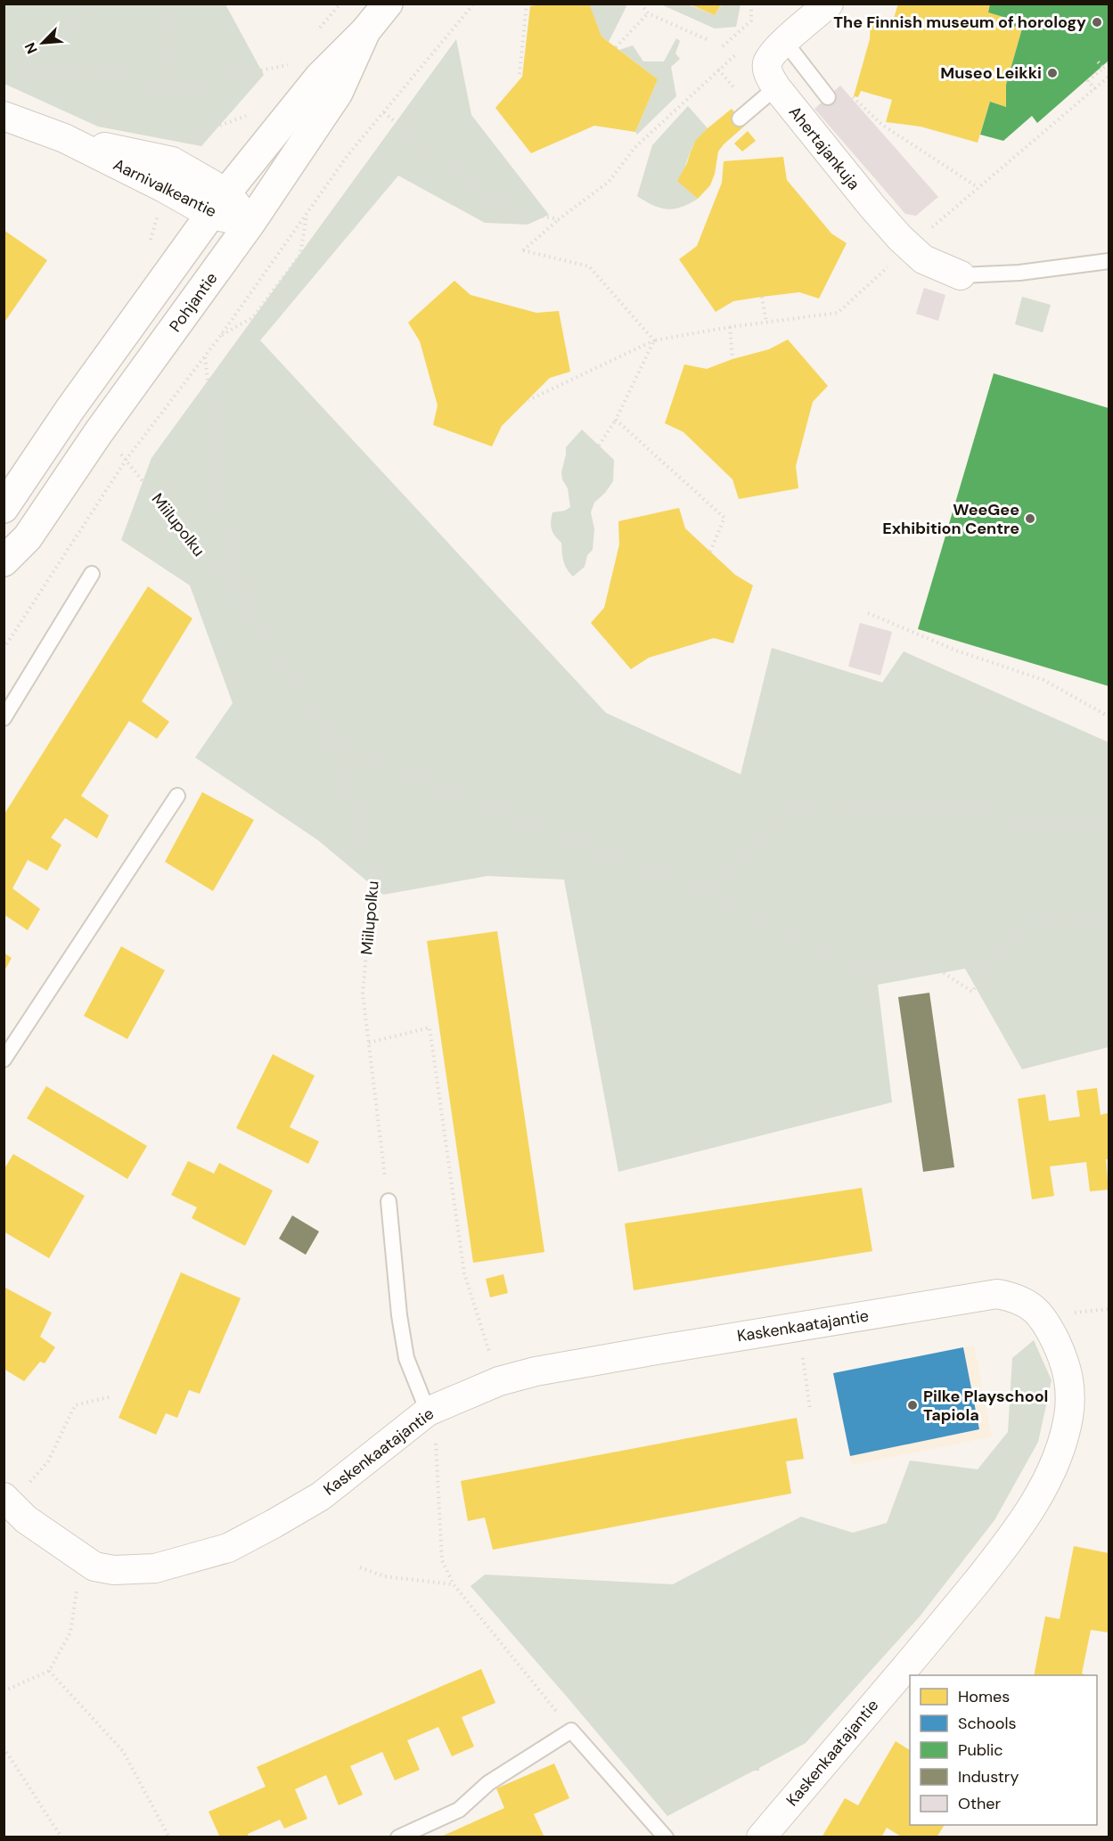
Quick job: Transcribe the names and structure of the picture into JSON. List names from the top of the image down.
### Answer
{
  "streets": {
    "main road": ["Pohjantie"],
    "street": ["Ahertajankuja", "Aarnivalkeantie", "Kaskenkaatajantie"],
    "path": ["Miilupolku"]
  },
  "crossings": [
    ["Aarnivalkeantie", "Pohjantie"]
  ],
  "places": [
    "The Finnish museum of horology",
    "Museo Leikki",
    "WeeGee Exhibition Centre",
    "Pilke Playschool Tapiola"
  ],
  "legend": [
    "Homes",
    "Schools",
    "Public",
    "Industry",
    "Other"
  ],
  "north": "bottom left"
}
